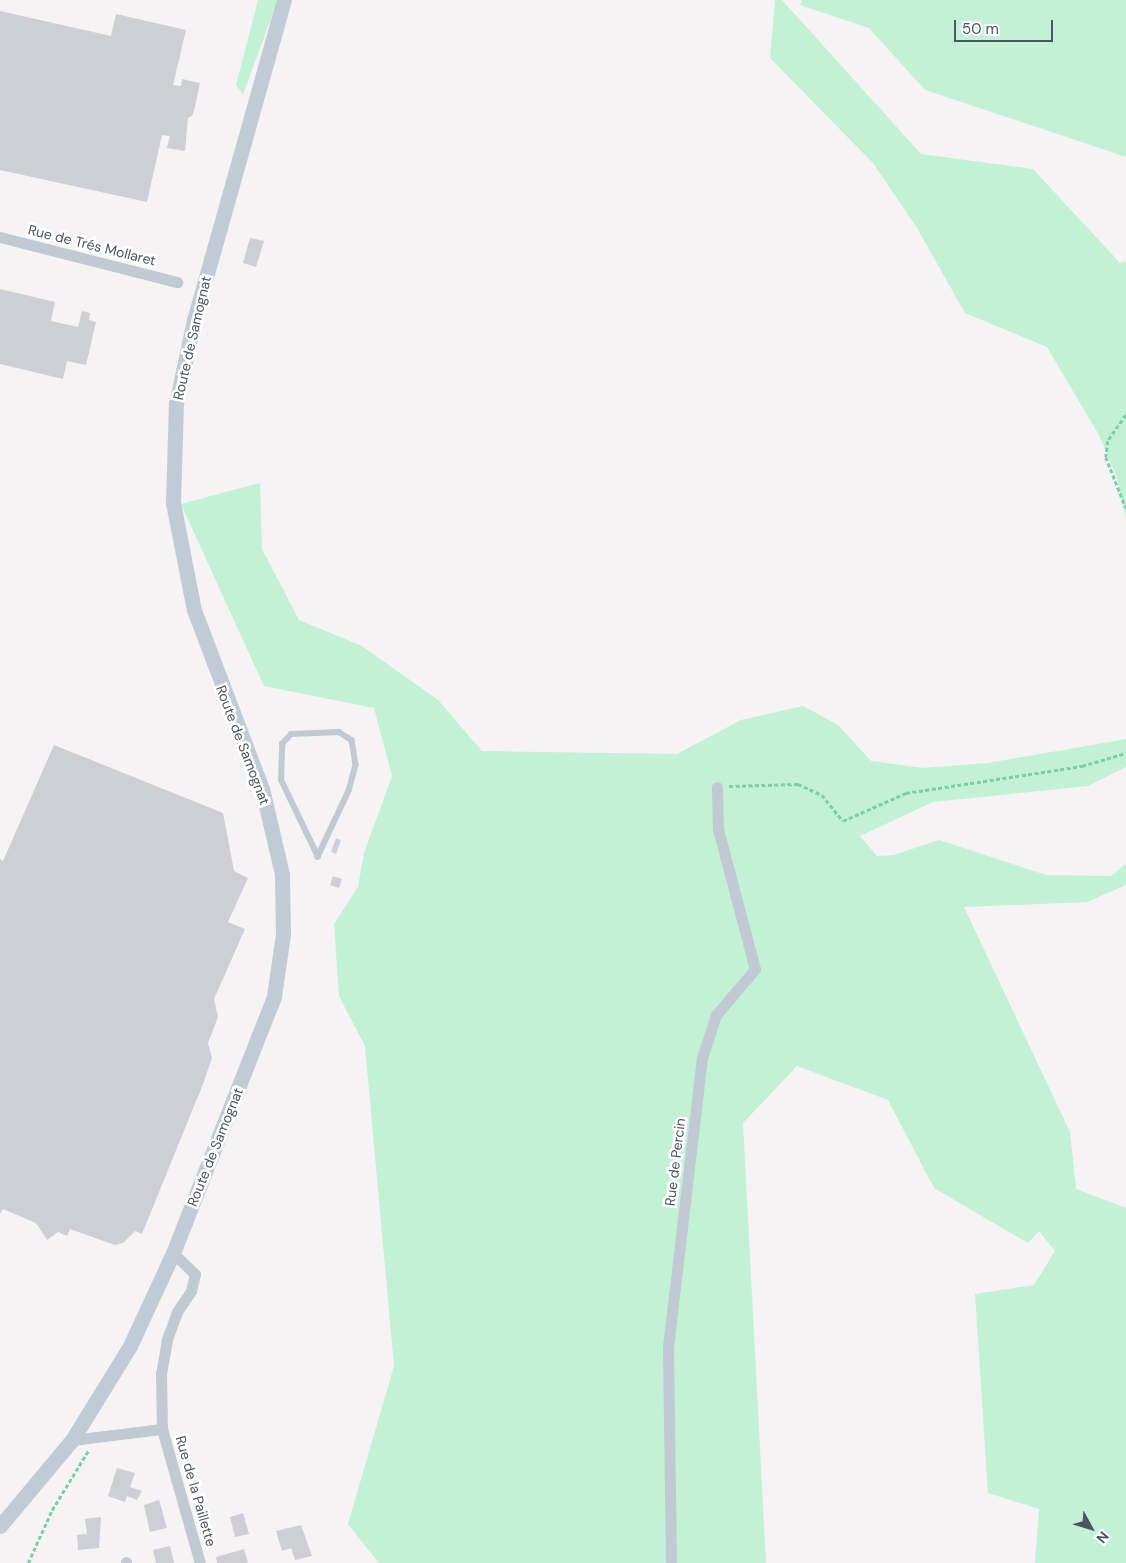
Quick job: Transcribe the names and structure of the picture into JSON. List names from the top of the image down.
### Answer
{
  "streets": {
    "main road": ["Route de Samognat"],
    "street": ["Rue de Trés Mollaret", "Rue de Percin", "Rue de la Paillette"]
  },
  "crossings": [
    ["Route de Samognat", "Rue de la Paillette"]
  ],
  "scale_bar": "50 m",
  "north": "bottom right"
}
